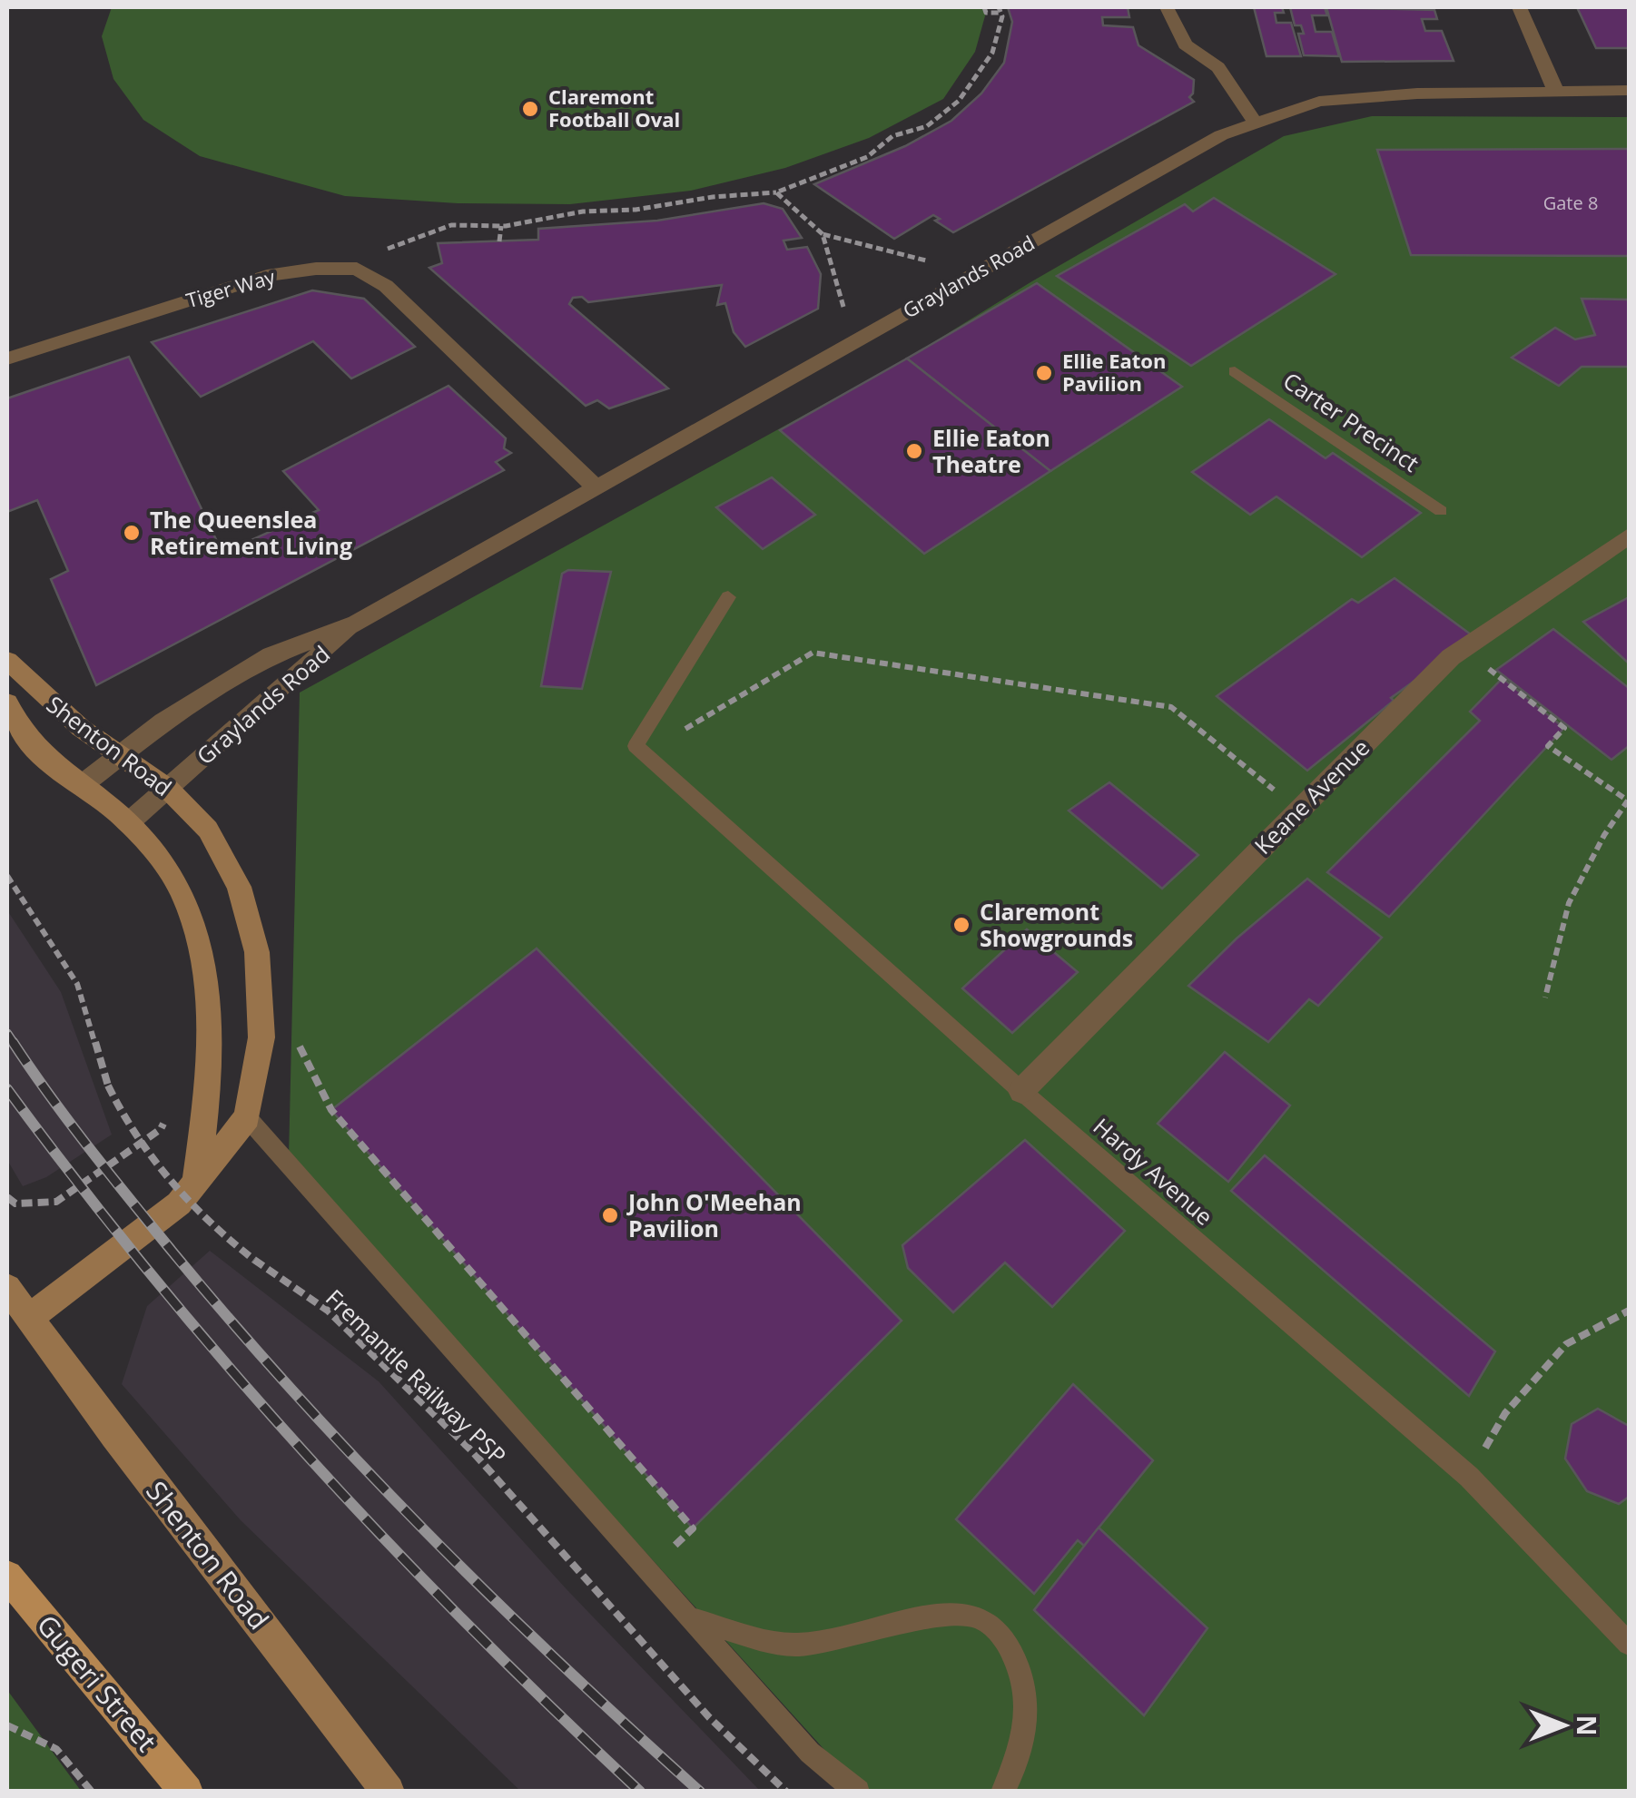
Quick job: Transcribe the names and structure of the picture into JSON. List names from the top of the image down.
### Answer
{
  "streets": {
    "main road": ["Shenton Road", "Gugeri Street"],
    "street": ["Graylands Road", "Tiger Way", "Keane Avenue"],
    "lane": ["Carter Precinct", "Hardy Avenue"],
    "path": ["Fremantle Railway PSP"]
  },
  "crossings": [
    ["Graylands Road", "Tiger Way"],
    ["Graylands Road", "Shenton Road"],
    ["Keane Avenue", "Hardy Avenue"]
  ],
  "places": [
    "Claremont Football Oval",
    "Ellie Eaton Pavilion",
    "Ellie Eaton Theatre",
    "The Queenslea Retirement Living",
    "Claremont Showgrounds",
    "John O'Meehan Pavilion"
  ],
  "house_numbers": ["Gate 8"],
  "north": "right"
}
